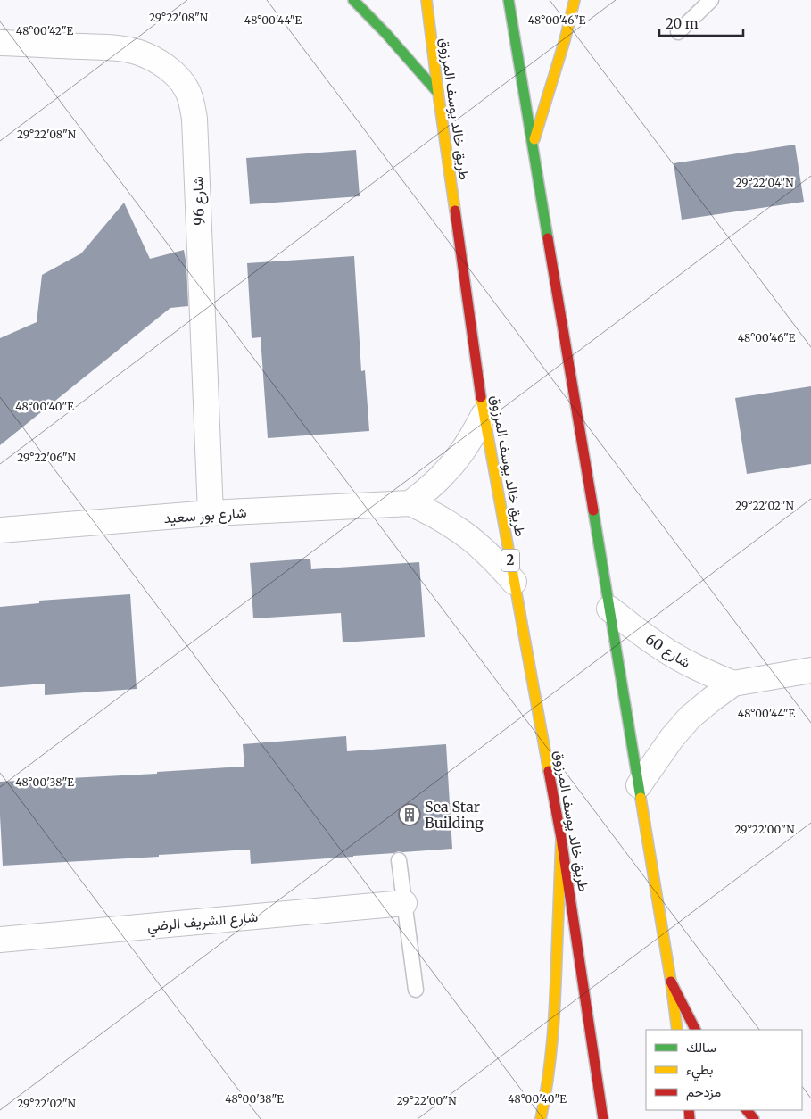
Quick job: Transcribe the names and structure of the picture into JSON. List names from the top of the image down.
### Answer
{
  "streets": {
    "main road": ["طريق خالد يوسف المرزوق", "2"],
    "street": [
      "شارع 96",
      "شارع بور سعيد",
      "شارع 60",
      "شارع الشريف الرضي"
    ]
  },
  "crossings": [
    ["طريق خالد يوسف المرزوق", "شارع بور سعيد"],
    ["شارع 96", "شارع بور سعيد"]
  ],
  "places": {
    "building": ["Sea Star Building"]
  },
  "legend": ["سالك", "بطيء", "مزدحم"],
  "scale_bar": "20 m",
  "coordinates": [
    "29°22'08\"N",
    "48°00'44\"E",
    "48°00'46\"E",
    "48°00'42\"E",
    "29°22'04\"N",
    "48°00'40\"E",
    "29°22'06\"N",
    "29°22'02\"N",
    "48°00'38\"E",
    "29°22'00\"N"
  ]
}
